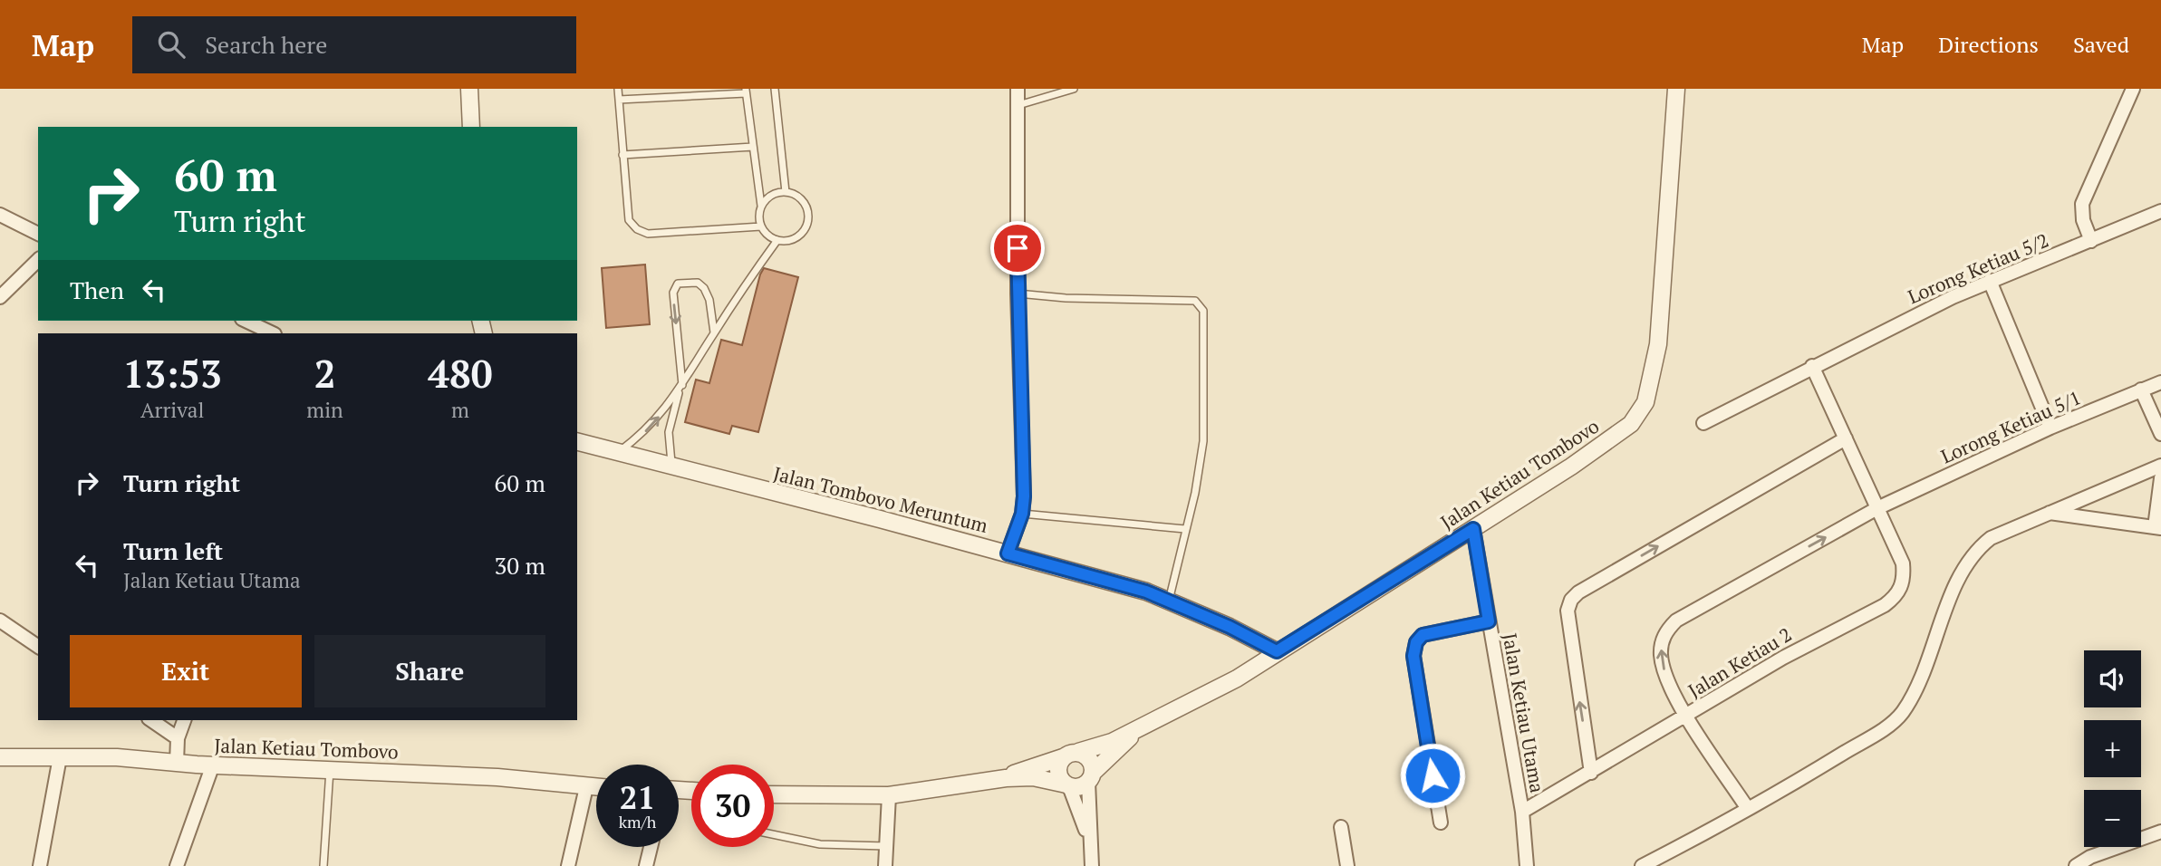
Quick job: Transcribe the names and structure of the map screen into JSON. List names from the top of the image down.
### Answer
{
  "streets": {
    "street": [
      "Lorong Ketiau 5/2",
      "Lorong Ketiau 5/1",
      "Jalan Ketiau Tombovo",
      "Jalan Tombovo Meruntum",
      "Jalan Ketiau 2",
      "Jalan Ketiau Utama"
    ]
  },
  "crossings": [
    ["Lorong Ketiau 5/2", "Jalan Ketiau 2"],
    ["Lorong Ketiau 5/1", "Jalan Ketiau 2"],
    ["Jalan Ketiau Tombovo", "Jalan Tombovo Meruntum"],
    ["Jalan Ketiau Tombovo", "Jalan Ketiau Utama"],
    ["Jalan Ketiau 2", "Jalan Ketiau Utama"]
  ],
  "one_way": ["Lorong Ketiau 5/1"],
  "page": {
    "header": "Map",
    "search": "Search here",
    "nav": ["Map", "Directions", "Saved"],
    "turn": ["60 m", "Turn right"],
    "then": "Then",
    "eta": [
      "13:53",
      "Arrival",
      "2",
      "min",
      "480",
      "m"
    ],
    "list": [
      {
        "name": "Turn right",
        "value": "60 m"
      },
      {
        "name": "Turn left",
        "note": "Jalan Ketiau Utama",
        "value": "30 m"
      }
    ],
    "buttons": ["Exit", "Share"],
    "map_buttons": ["+", "−"],
    "speed": "21 km/h",
    "limit": "30"
  }
}
